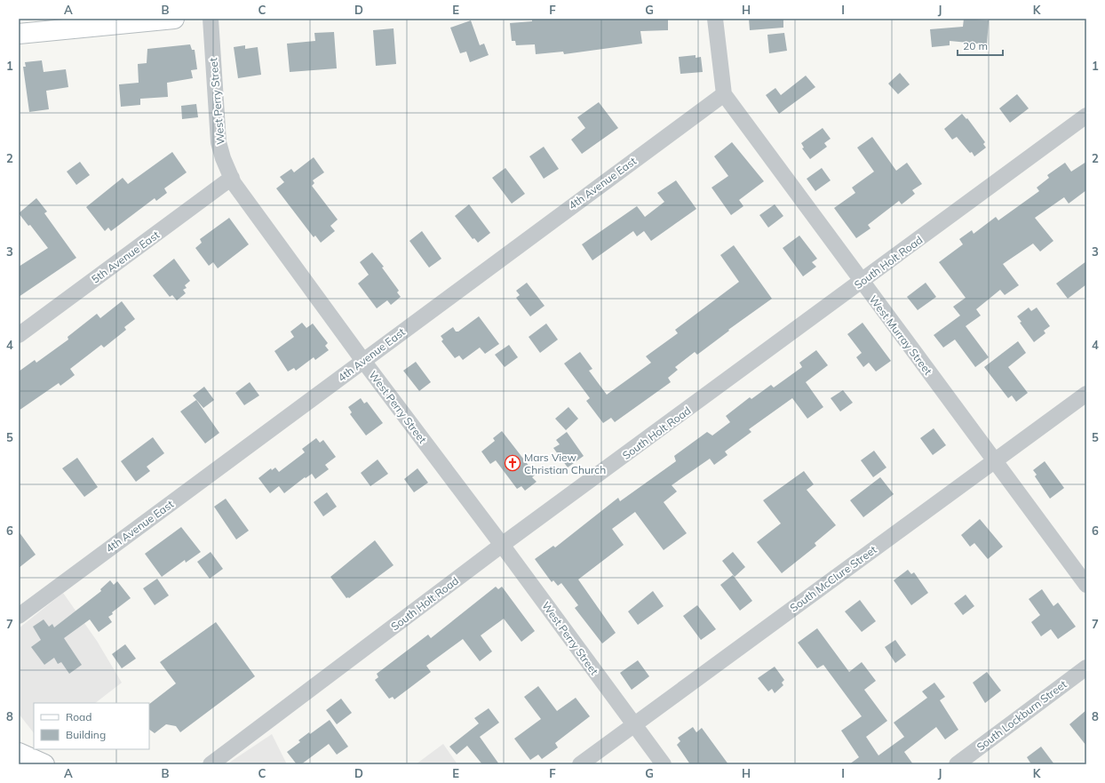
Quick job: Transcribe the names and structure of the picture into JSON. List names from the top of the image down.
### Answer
{
  "streets": {
    "street": [
      "West Perry Street",
      "4th Avenue East",
      "5th Avenue East",
      "South Holt Road",
      "West Murray Street",
      "South McClure Street",
      "South Lockburn Street"
    ]
  },
  "crossings": [
    ["West Perry Street", "4th Avenue East"],
    ["West Perry Street", "5th Avenue East"],
    ["West Perry Street", "South Holt Road"],
    ["West Perry Street", "South McClure Street"],
    ["4th Avenue East", "West Murray Street"],
    ["South Holt Road", "West Murray Street"],
    ["West Murray Street", "South McClure Street"]
  ],
  "places": {
    "church": ["Mars View Christian Church"]
  },
  "legend": ["Road", "Building"],
  "scale_bar": "20 m",
  "grid": {
    "columns": [
      "A",
      "B",
      "C",
      "D",
      "E",
      "F",
      "G",
      "H",
      "I",
      "J",
      "K"
    ],
    "rows": [
      "1",
      "2",
      "3",
      "4",
      "5",
      "6",
      "7",
      "8"
    ]
  }
}
